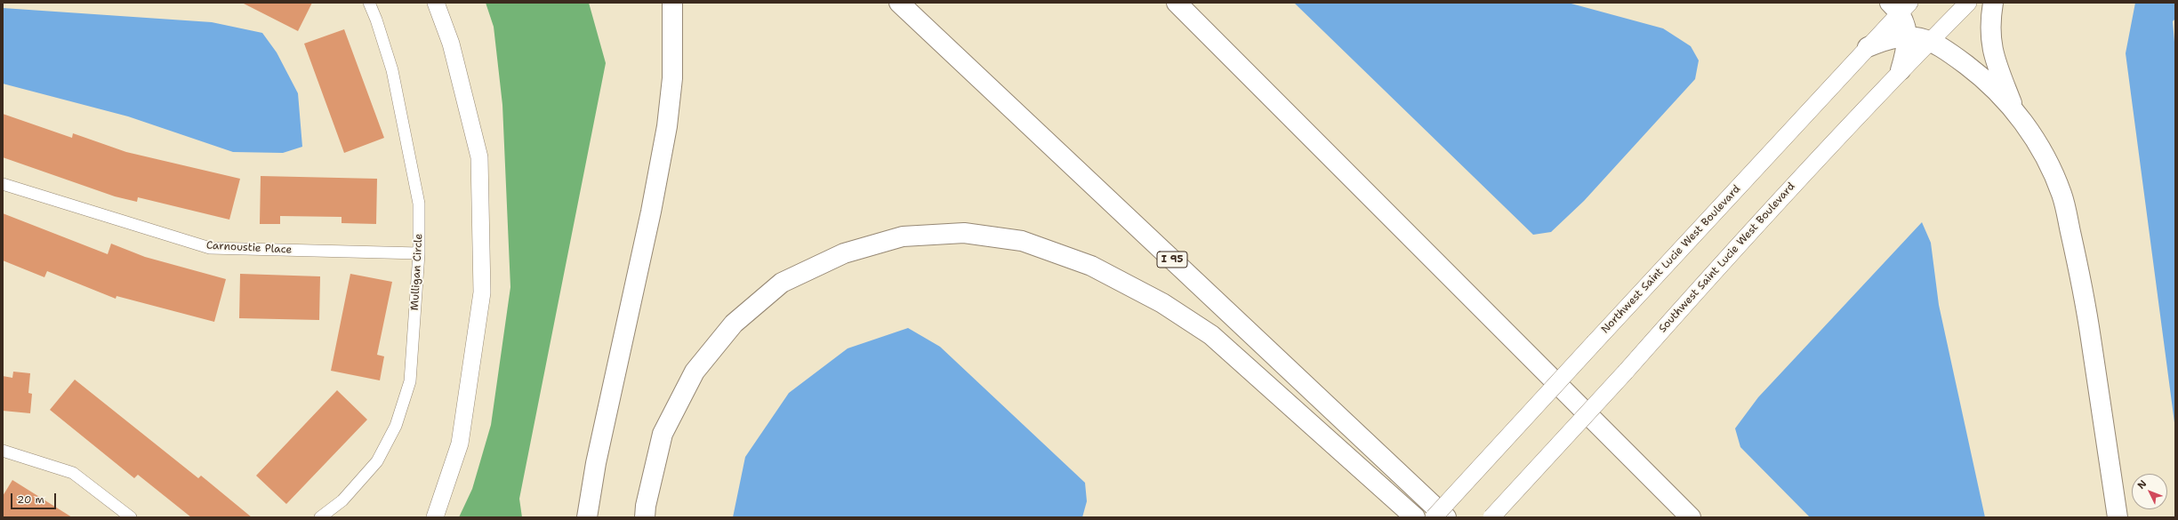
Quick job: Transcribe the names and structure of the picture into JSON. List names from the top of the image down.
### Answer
{
  "streets": {
    "highway": ["I 95"],
    "main road": ["Southwest Saint Lucie West Boulevard", "Northwest Saint Lucie West Boulevard"],
    "street": ["Carnoustie Place", "Mulligan Circle"]
  },
  "crossings": [
    ["Carnoustie Place", "Mulligan Circle"]
  ],
  "scale_bar": "20 m",
  "north": "top left"
}
